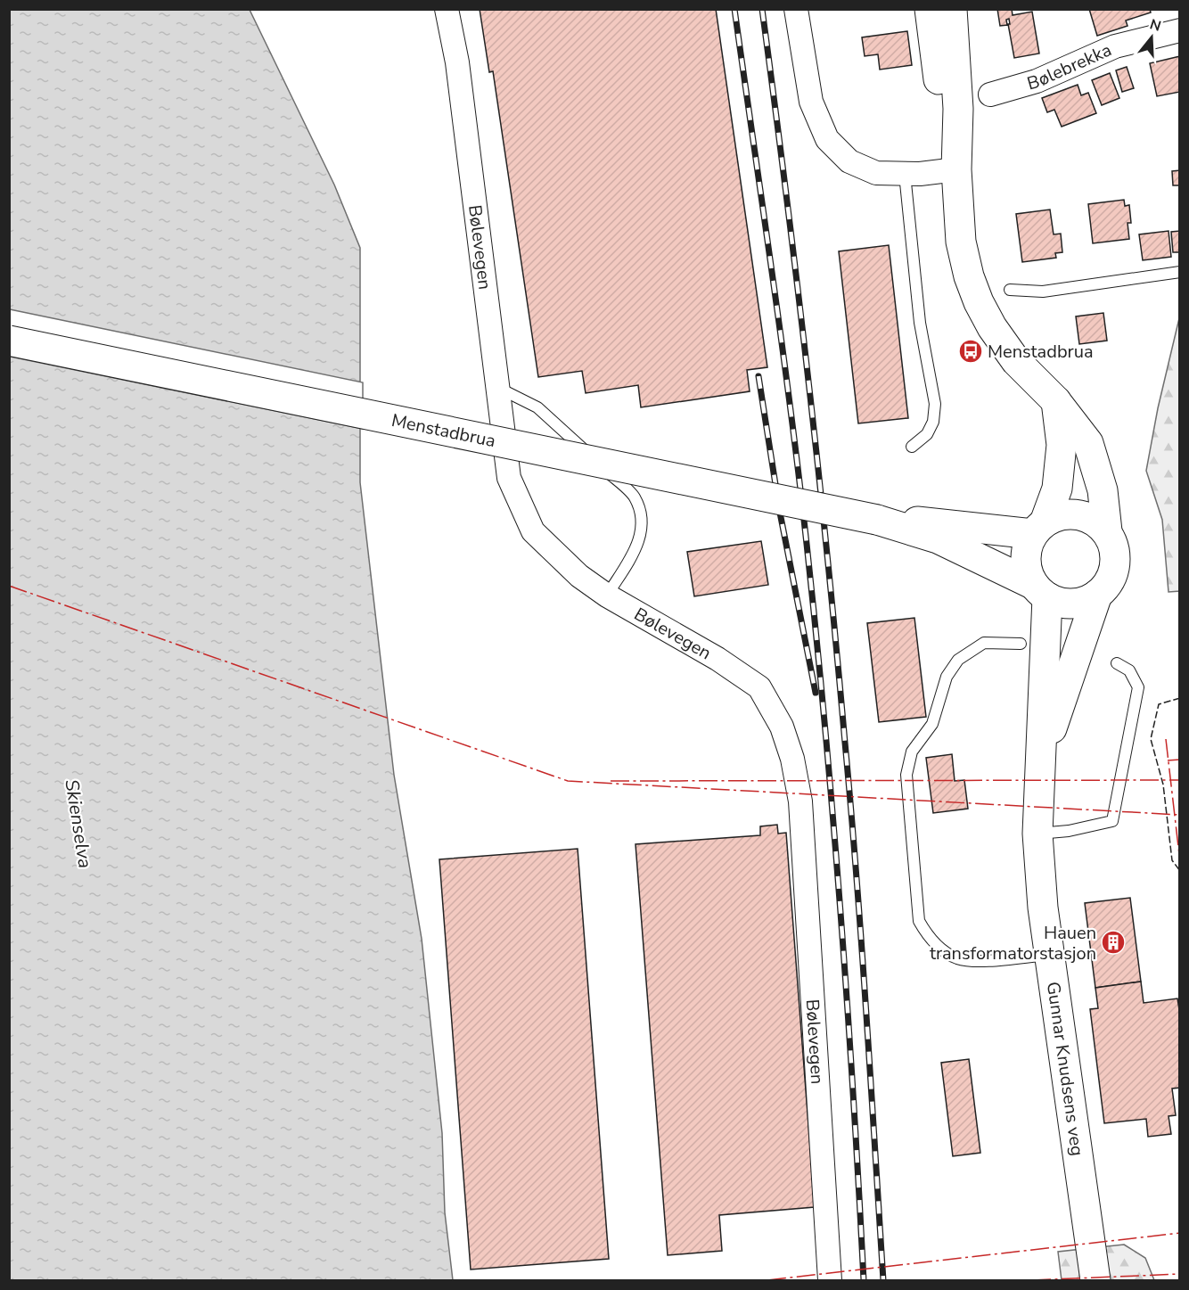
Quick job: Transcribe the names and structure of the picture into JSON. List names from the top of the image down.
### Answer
{
  "streets": {
    "main road": ["Menstadbrua", "Gunnar Knudsens veg"],
    "street": ["Bølebrekka", "Bølevegen"]
  },
  "crossings": [
    ["Menstadbrua", "Gunnar Knudsens veg"]
  ],
  "water": ["Skienselva"],
  "places": {
    "bus stop": ["Menstadbrua"],
    "building": ["Hauen transformatorstasjon"]
  },
  "north": "top"
}
